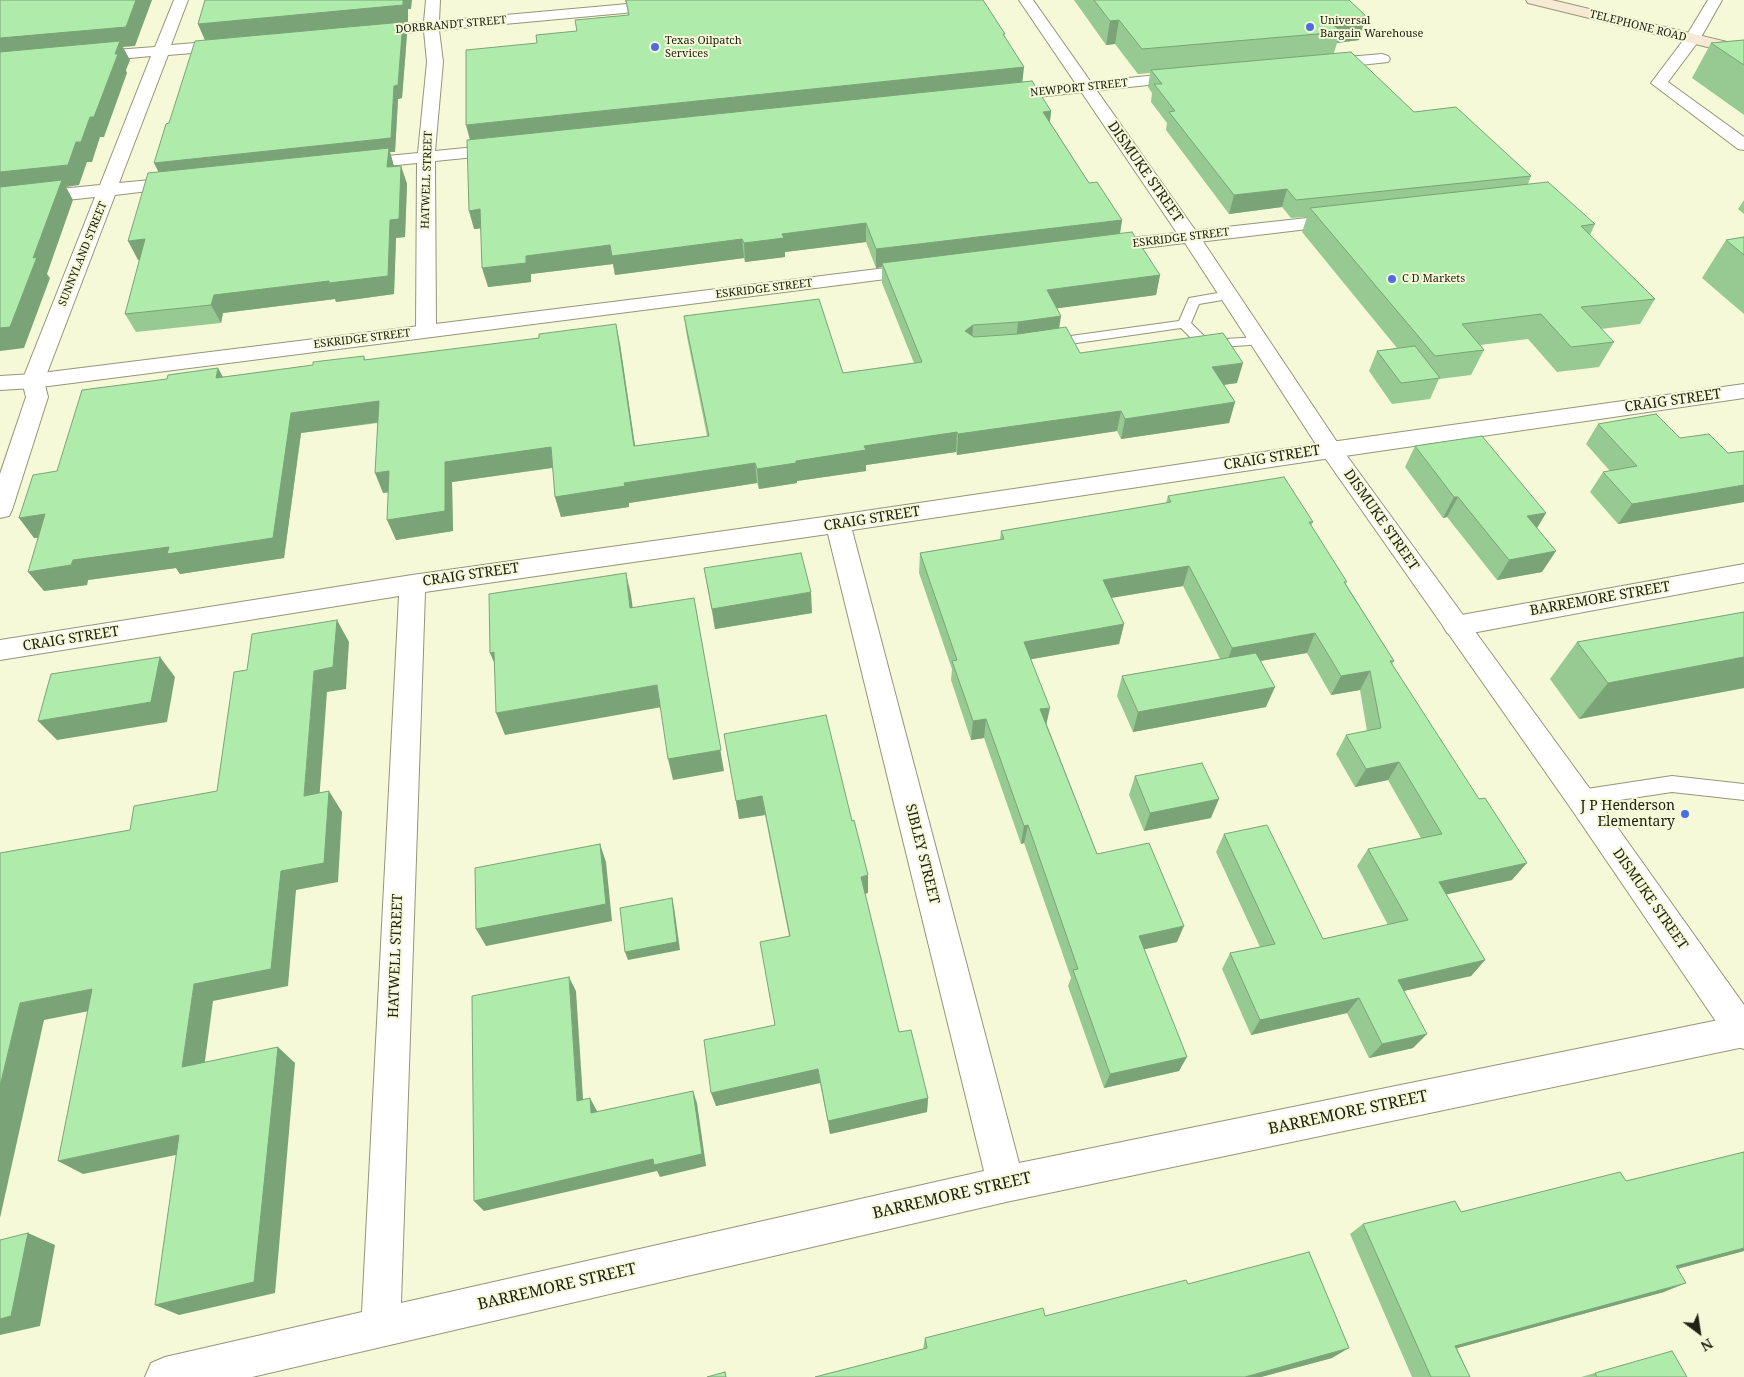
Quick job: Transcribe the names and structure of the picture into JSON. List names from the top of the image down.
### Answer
{
  "streets": {
    "main road": ["TELEPHONE ROAD"],
    "street": [
      "DORBRANDT STREET",
      "NEWPORT STREET",
      "DISMUKE STREET",
      "HATWELL STREET",
      "ESKRIDGE STREET",
      "SUNNYLAND STREET",
      "CRAIG STREET",
      "BARREMORE STREET",
      "SIBLEY STREET"
    ]
  },
  "crossings": [
    ["DORBRANDT STREET", "HATWELL STREET"],
    ["NEWPORT STREET", "DISMUKE STREET"],
    ["DISMUKE STREET", "ESKRIDGE STREET"],
    ["DISMUKE STREET", "CRAIG STREET"],
    ["DISMUKE STREET", "BARREMORE STREET"],
    ["HATWELL STREET", "ESKRIDGE STREET"],
    ["HATWELL STREET", "CRAIG STREET"],
    ["HATWELL STREET", "BARREMORE STREET"],
    ["ESKRIDGE STREET", "SUNNYLAND STREET"],
    ["CRAIG STREET", "SIBLEY STREET"],
    ["BARREMORE STREET", "SIBLEY STREET"]
  ],
  "places": [
    "Universal Bargain Warehouse",
    "Texas Oilpatch Services",
    "C D Markets",
    "J P Henderson Elementary"
  ],
  "north": "bottom right"
}
